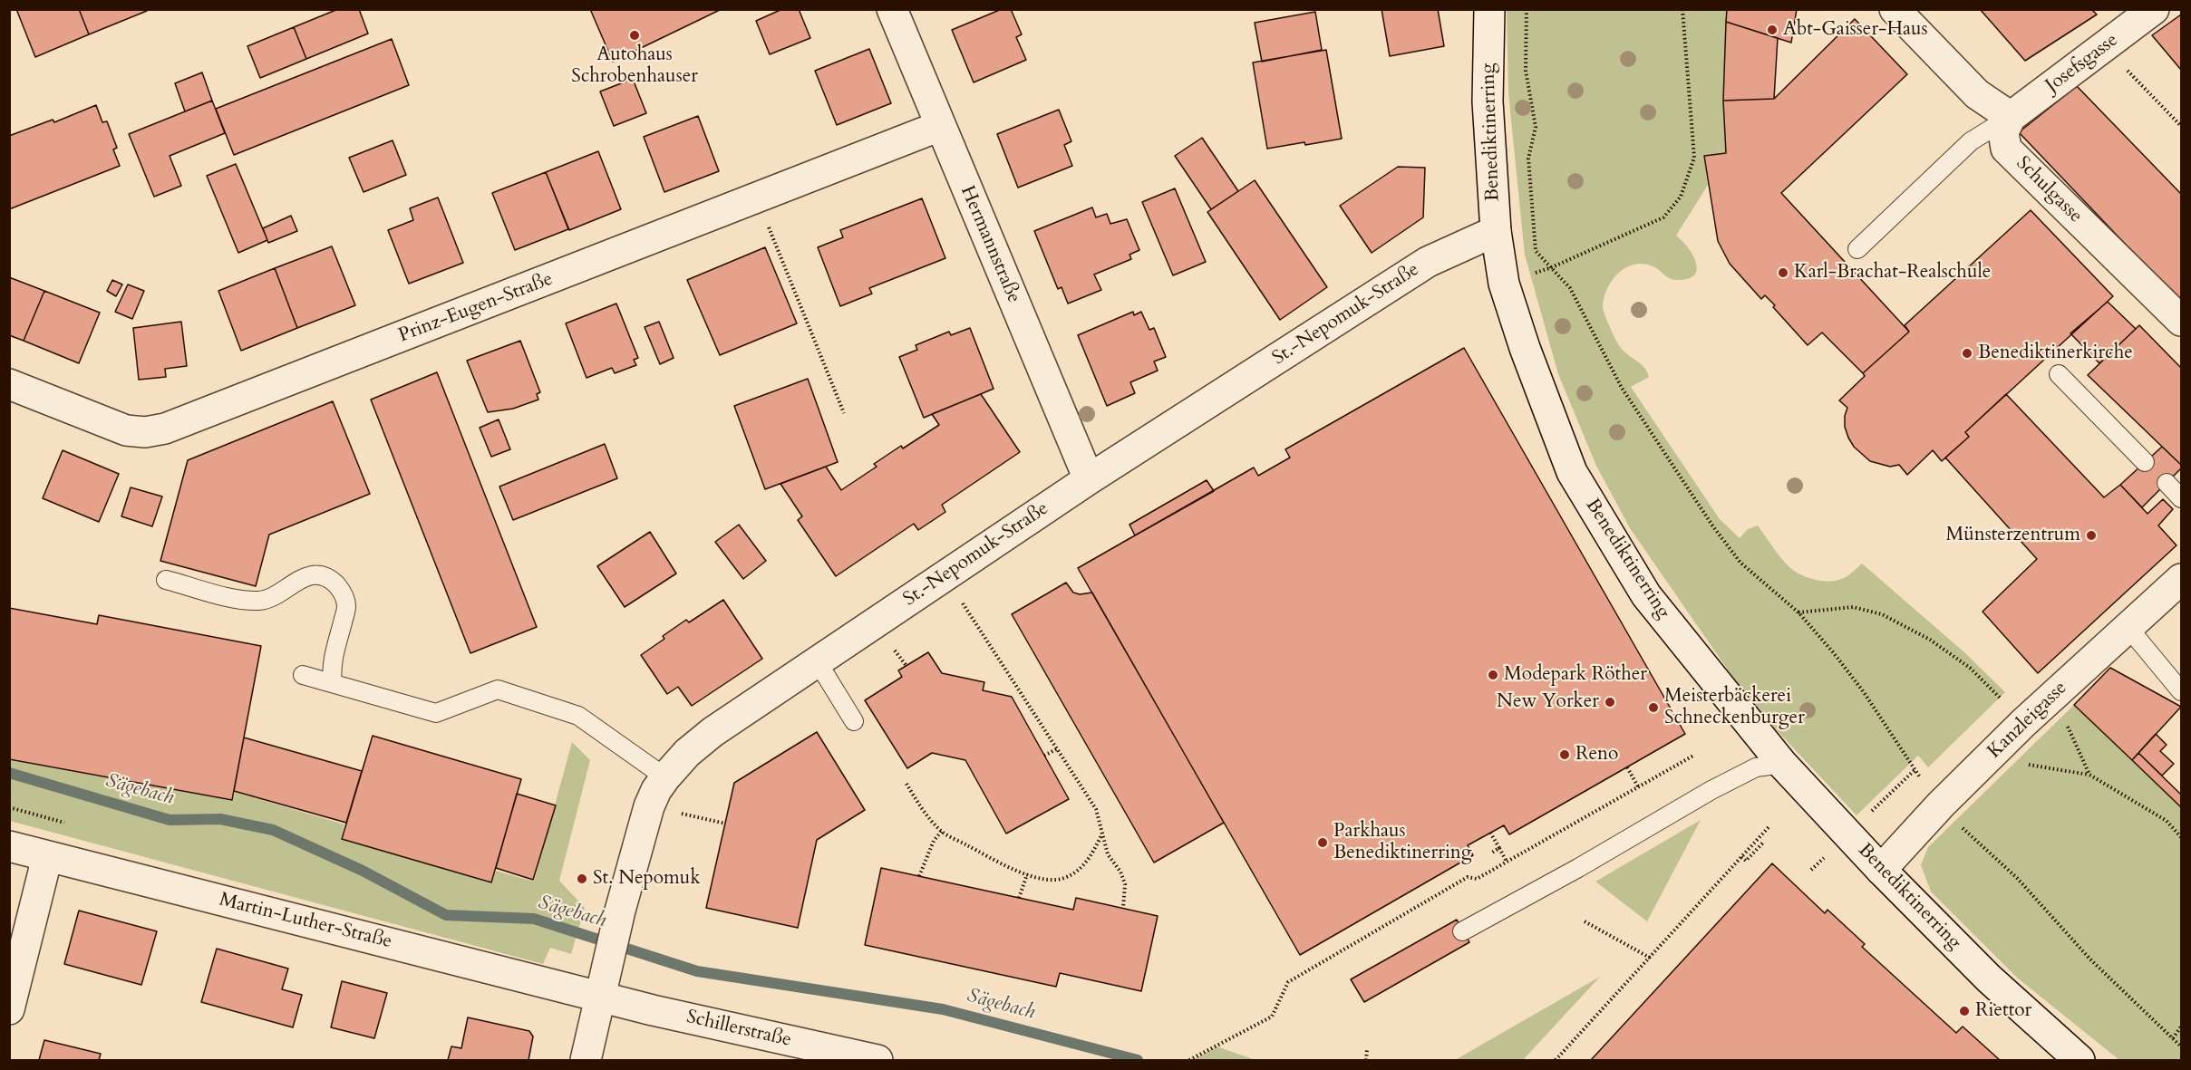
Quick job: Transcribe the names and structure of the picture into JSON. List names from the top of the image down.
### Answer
{
  "streets": {
    "street": [
      "Josefsgasse",
      "Benediktinerring",
      "Schulgasse",
      "Hermannstraße",
      "Prinz-Eugen-Straße",
      "St.-Nepomuk-Straße",
      "Kanzleigasse",
      "Martin-Luther-Straße",
      "Schillerstraße"
    ]
  },
  "crossings": [
    ["Josefsgasse", "Schulgasse"],
    ["Benediktinerring", "St.-Nepomuk-Straße"],
    ["Benediktinerring", "Kanzleigasse"],
    ["Hermannstraße", "Prinz-Eugen-Straße"],
    ["Hermannstraße", "St.-Nepomuk-Straße"],
    ["St.-Nepomuk-Straße", "Martin-Luther-Straße"],
    ["St.-Nepomuk-Straße", "Schillerstraße"],
    ["Martin-Luther-Straße", "Schillerstraße"]
  ],
  "water": ["Sägebach"],
  "places": [
    "Abt-Gaisser-Haus",
    "Autohaus Schrobenhauser",
    "Karl-Brachat-Realschule",
    "Benediktinerkirche",
    "Münsterzentrum",
    "Modepark Röther",
    "New Yorker",
    "Meisterbäckerei Schneckenburger",
    "Reno",
    "Parkhaus Benediktinerring",
    "St. Nepomuk",
    "Riettor"
  ]
}
